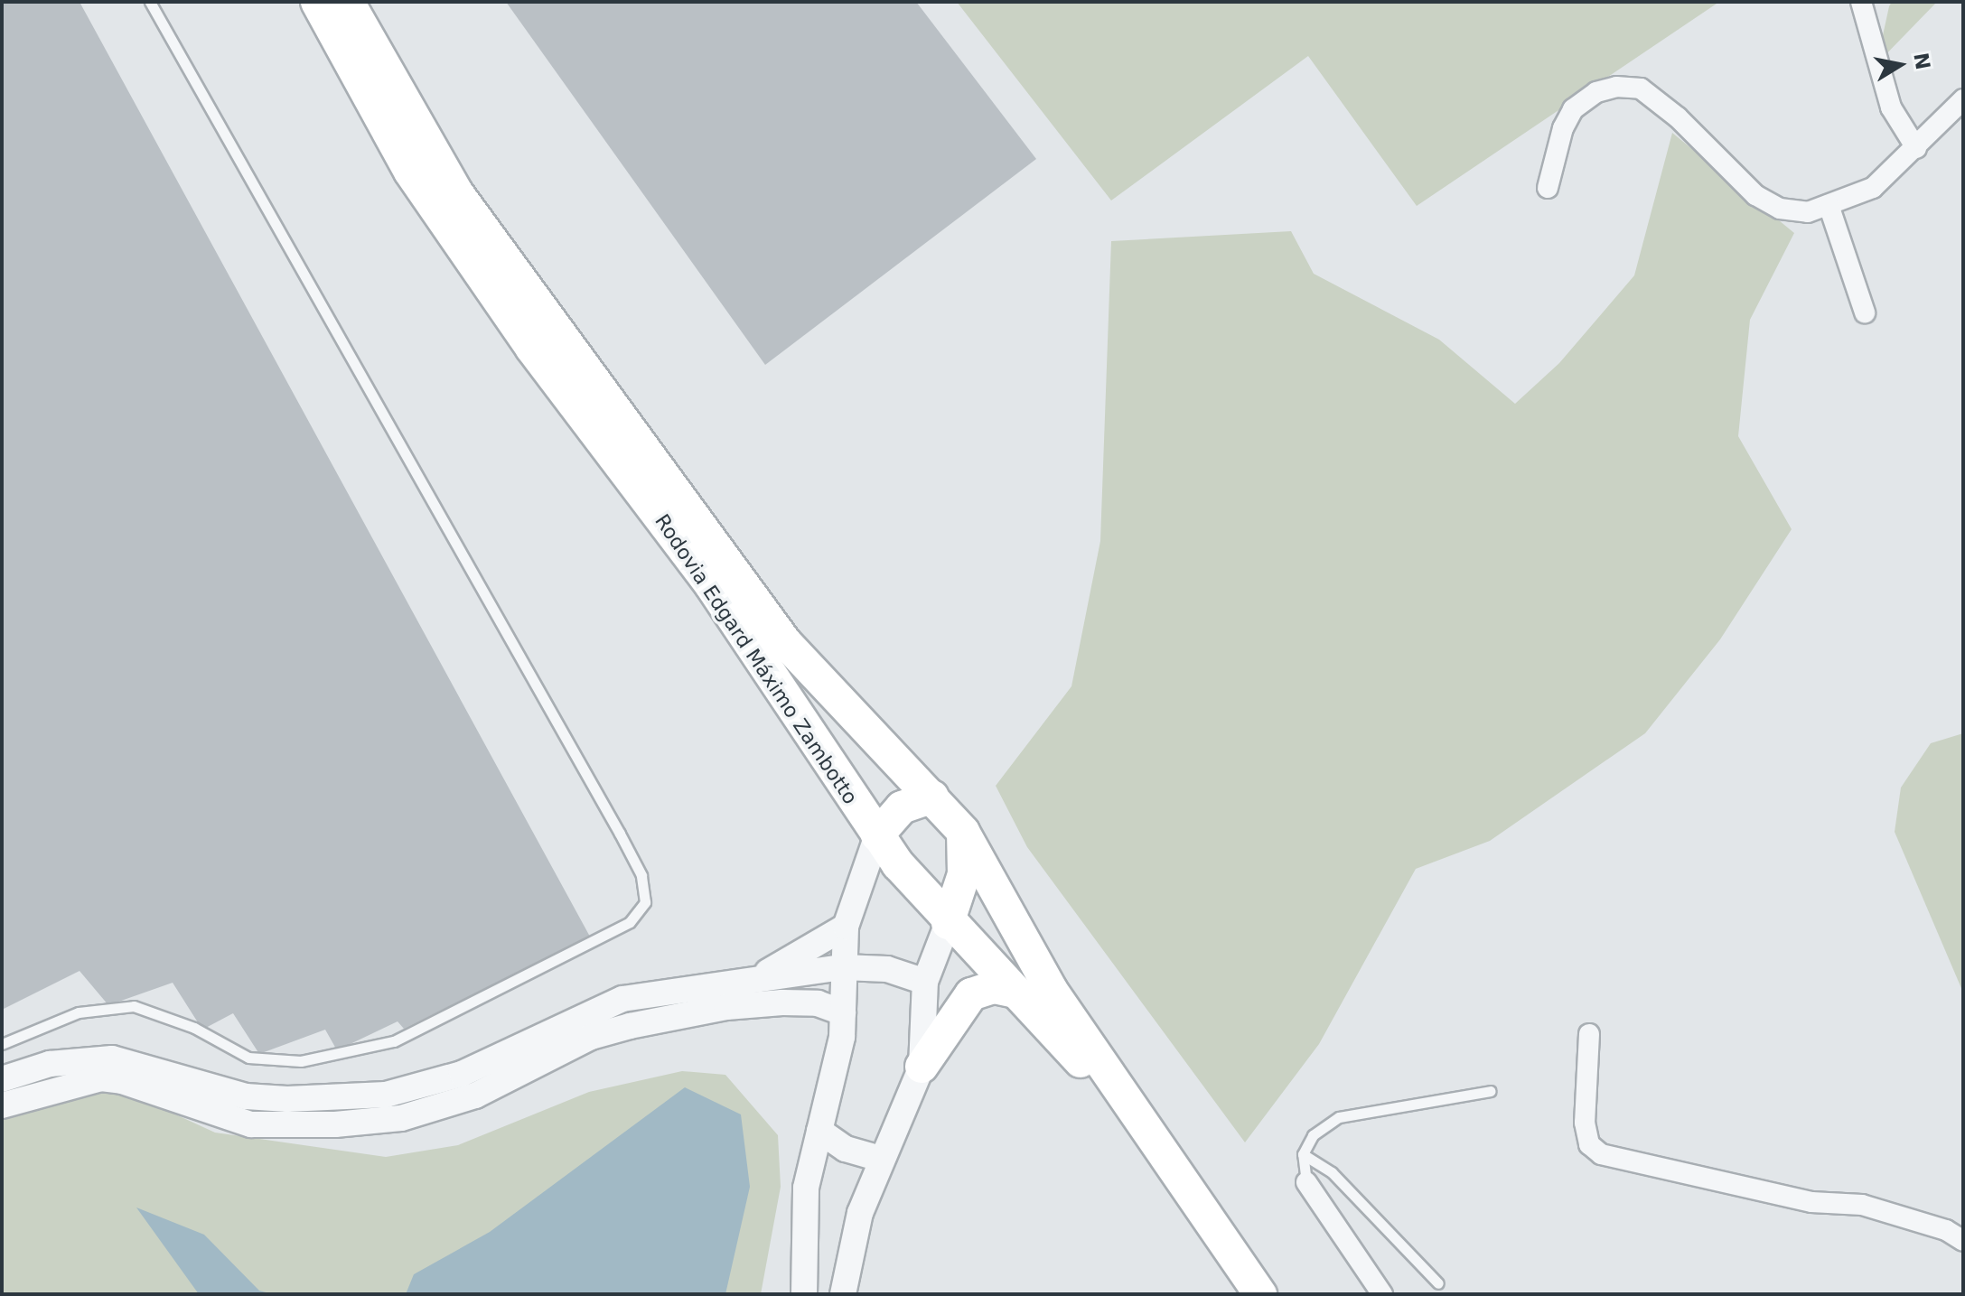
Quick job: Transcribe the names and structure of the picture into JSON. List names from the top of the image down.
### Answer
{
  "streets": {
    "main road": ["Rodovia Edgard Máximo Zambotto"]
  },
  "north": "right"
}
